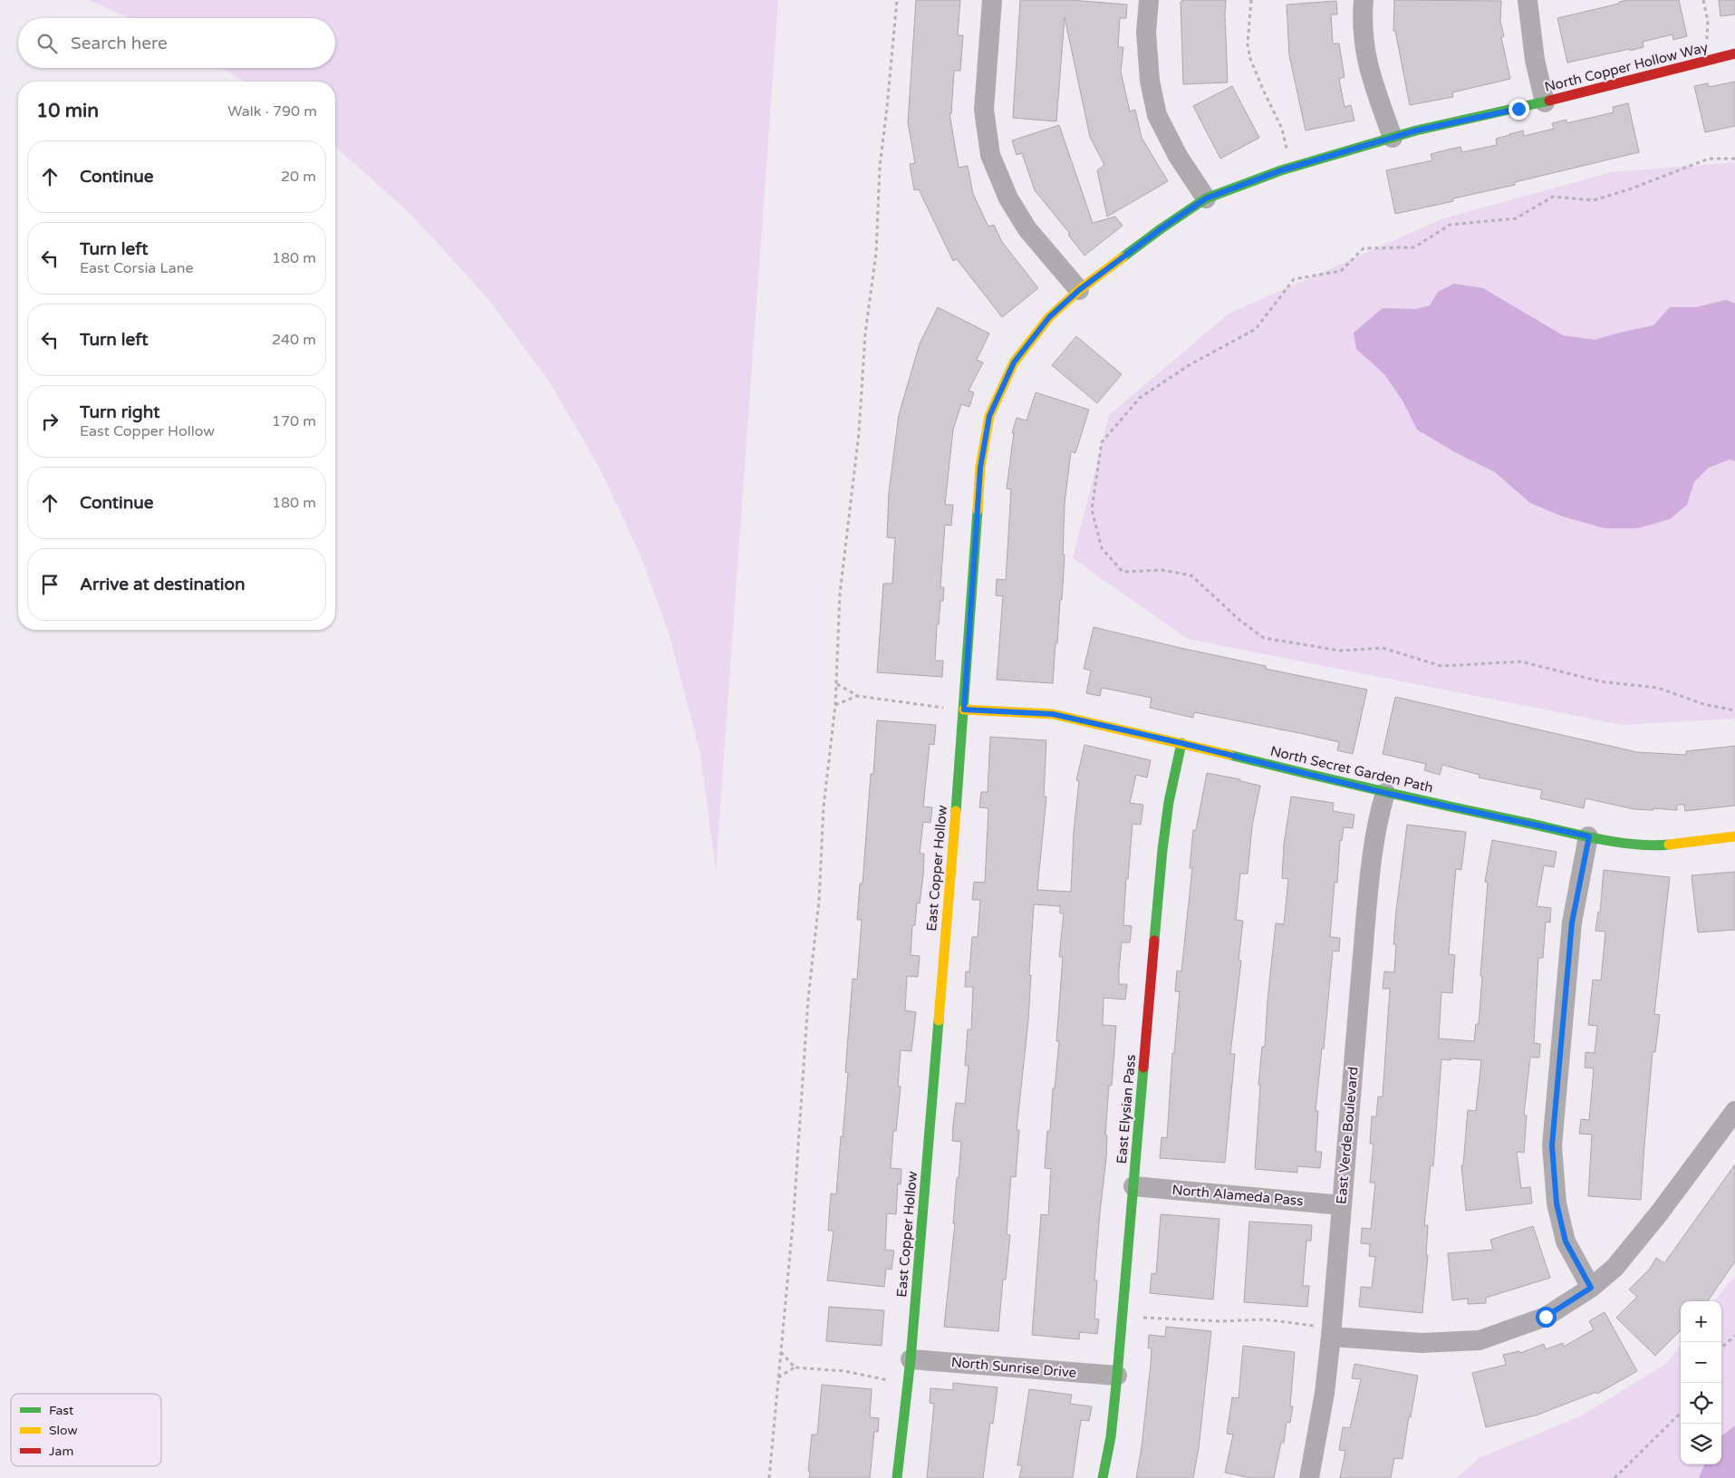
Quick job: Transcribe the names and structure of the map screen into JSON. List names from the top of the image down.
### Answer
{
  "streets": {
    "street": [
      "North Copper Hollow Way",
      "North Secret Garden Path",
      "East Copper Hollow",
      "East Elysian Pass",
      "East Verde Boulevard",
      "North Alameda Pass",
      "North Sunrise Drive"
    ]
  },
  "crossings": [
    ["North Copper Hollow Way", "East Copper Hollow"],
    ["North Secret Garden Path", "East Copper Hollow"],
    ["North Secret Garden Path", "East Elysian Pass"],
    ["North Secret Garden Path", "East Verde Boulevard"],
    ["East Copper Hollow", "North Sunrise Drive"],
    ["East Elysian Pass", "North Alameda Pass"],
    ["East Elysian Pass", "North Sunrise Drive"],
    ["East Verde Boulevard", "North Alameda Pass"]
  ],
  "legend": ["Fast", "Slow", "Jam"],
  "page": {
    "search": "Search here",
    "heading": ["10 min", "Walk · 790 m"],
    "list": [
      ["Continue", "20 m"],
      ["Turn left", "East Corsia Lane", "180 m"],
      ["Turn left", "240 m"],
      ["Turn right", "East Copper Hollow", "170 m"],
      ["Continue", "180 m"],
      "Arrive at destination"
    ],
    "map_buttons": ["+", "−"]
  }
}
